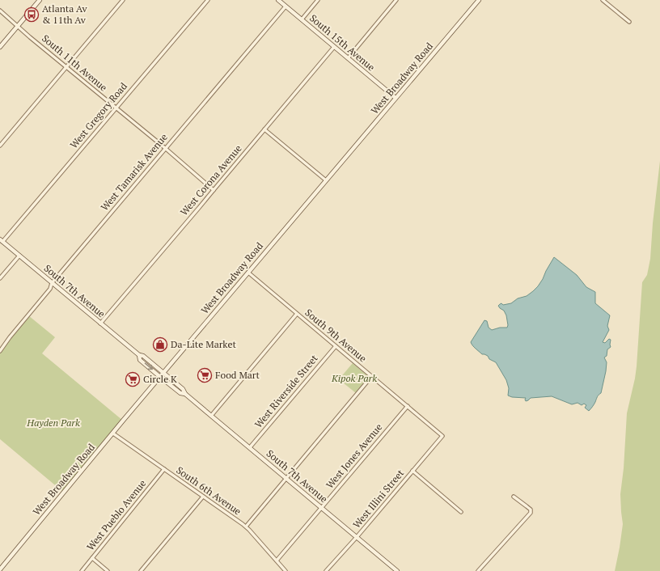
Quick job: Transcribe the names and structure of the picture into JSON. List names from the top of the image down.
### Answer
{
  "streets": {
    "main road": ["South 15th Avenue", "West Broadway Road", "South 7th Avenue"],
    "street": [
      "South 11th Avenue",
      "West Gregory Road",
      "West Tamarisk Avenue",
      "West Corona Avenue",
      "South 9th Avenue",
      "West Riverside Street",
      "West Jones Avenue",
      "South 6th Avenue",
      "West Illini Street",
      "West Pueblo Avenue"
    ]
  },
  "crossings": [
    ["South 15th Avenue", "West Broadway Road"],
    ["South 15th Avenue", "West Tamarisk Avenue"],
    ["South 15th Avenue", "West Corona Avenue"],
    ["South 11th Avenue", "West Gregory Road"],
    ["South 11th Avenue", "West Tamarisk Avenue"],
    ["South 11th Avenue", "West Corona Avenue"],
    ["West Broadway Road", "South 7th Avenue"],
    ["West Broadway Road", "South 9th Avenue"],
    ["West Broadway Road", "South 6th Avenue"],
    ["West Gregory Road", "South 7th Avenue"],
    ["West Tamarisk Avenue", "South 7th Avenue"],
    ["West Corona Avenue", "South 7th Avenue"],
    ["South 7th Avenue", "West Riverside Street"],
    ["South 7th Avenue", "West Jones Avenue"],
    ["South 7th Avenue", "West Illini Street"],
    ["South 9th Avenue", "West Riverside Street"],
    ["South 9th Avenue", "West Jones Avenue"],
    ["South 9th Avenue", "West Illini Street"],
    ["West Jones Avenue", "South 6th Avenue"],
    ["South 6th Avenue", "West Pueblo Avenue"]
  ],
  "parks": ["Kipok Park", "Hayden Park"],
  "places": {
    "bus stop": ["Atlanta Av & 11th Av"],
    "shop": ["Da-Lite Market"],
    "supermarket": ["Food Mart", "Circle K"]
  }
}
